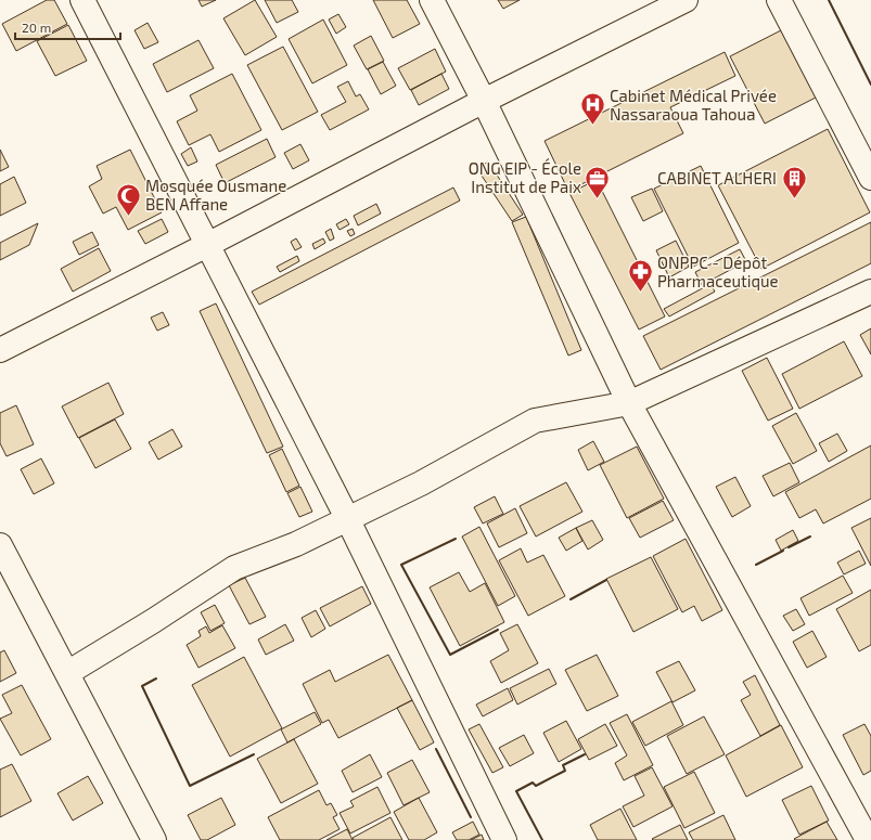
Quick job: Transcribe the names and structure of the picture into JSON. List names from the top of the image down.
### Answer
{
  "places": {
    "hospital": ["Cabinet Médical Privée Nassaraoua Tahoua"],
    "office": ["ONG EIP - École Institut de Paix"],
    "building": ["CABINET ALHERI"],
    "mosque": ["Mosquée Ousmane BEN Affane"],
    "pharmacy": ["ONPPC - Dépôt Pharmaceutique"]
  },
  "scale_bar": "20 m"
}
